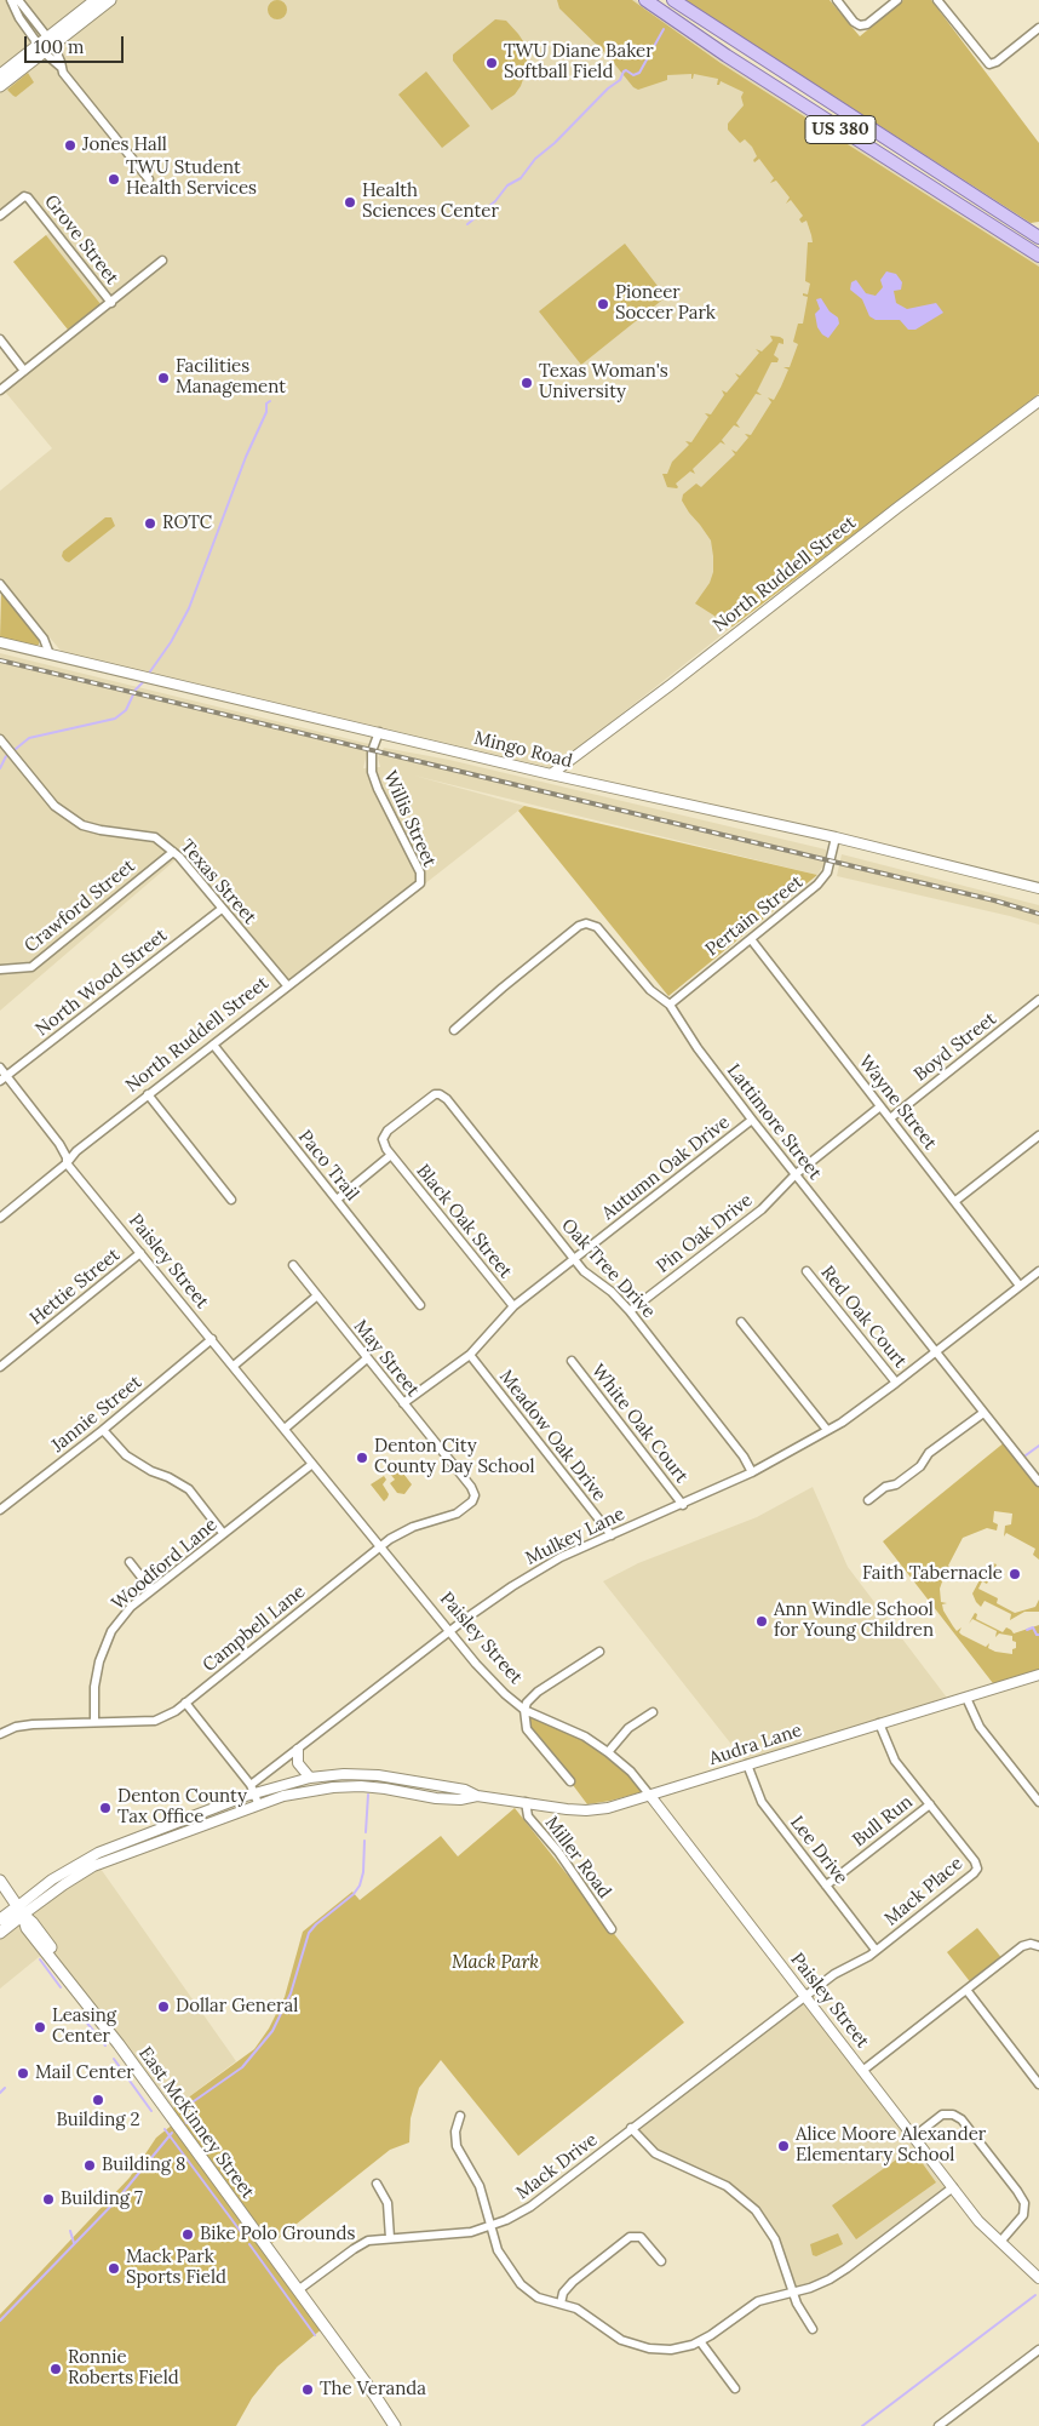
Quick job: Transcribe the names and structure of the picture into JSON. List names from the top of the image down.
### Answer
{
  "streets": {
    "main road": ["US 380", "East McKinney Street"],
    "street": [
      "Grove Street",
      "North Ruddell Street",
      "Mingo Road",
      "Willis Street",
      "Texas Street",
      "Crawford Street",
      "Pertain Street",
      "North Wood Street",
      "Boyd Street",
      "Wayne Street",
      "Lattimore Street",
      "Paco Trail",
      "Autumn Oak Drive",
      "Black Oak Street",
      "Pin Oak Drive",
      "Paisley Street",
      "Oak Tree Drive",
      "Hettie Street",
      "Red Oak Court",
      "May Street",
      "Jannie Street",
      "White Oak Court",
      "Meadow Oak Drive",
      "Mulkey Lane",
      "Woodford Lane",
      "Campbell Lane",
      "Audra Lane",
      "Bull Run",
      "Lee Drive",
      "Miller Road",
      "Mack Place",
      "Mack Drive"
    ]
  },
  "crossings": [
    ["North Ruddell Street", "Mingo Road"],
    ["North Ruddell Street", "Willis Street"],
    ["North Ruddell Street", "Texas Street"],
    ["North Ruddell Street", "Paco Trail"],
    ["North Ruddell Street", "Paisley Street"],
    ["Mingo Road", "Willis Street"],
    ["Mingo Road", "Pertain Street"],
    ["Texas Street", "Crawford Street"],
    ["Texas Street", "North Wood Street"],
    ["Pertain Street", "Wayne Street"],
    ["Pertain Street", "Lattimore Street"],
    ["North Wood Street", "Paisley Street"],
    ["Boyd Street", "Wayne Street"],
    ["Wayne Street", "Mulkey Lane"],
    ["Lattimore Street", "Autumn Oak Drive"],
    ["Lattimore Street", "Pin Oak Drive"],
    ["Lattimore Street", "Mulkey Lane"],
    ["Autumn Oak Drive", "Black Oak Street"],
    ["Autumn Oak Drive", "Oak Tree Drive"],
    ["Autumn Oak Drive", "May Street"],
    ["Autumn Oak Drive", "Meadow Oak Drive"],
    ["Black Oak Street", "Oak Tree Drive"],
    ["Pin Oak Drive", "Oak Tree Drive"],
    ["Paisley Street", "Hettie Street"],
    ["Paisley Street", "Jannie Street"],
    ["Paisley Street", "Mulkey Lane"],
    ["Paisley Street", "Woodford Lane"],
    ["Paisley Street", "Campbell Lane"],
    ["Paisley Street", "Audra Lane"],
    ["Paisley Street", "Mack Place"],
    ["Paisley Street", "Mack Drive"],
    ["Oak Tree Drive", "Mulkey Lane"],
    ["Red Oak Court", "Mulkey Lane"],
    ["May Street", "Campbell Lane"],
    ["White Oak Court", "Mulkey Lane"],
    ["Meadow Oak Drive", "Mulkey Lane"],
    ["Mulkey Lane", "Audra Lane"],
    ["Woodford Lane", "Campbell Lane"],
    ["Audra Lane", "Lee Drive"],
    ["Audra Lane", "Miller Road"],
    ["Audra Lane", "Mack Place"],
    ["Audra Lane", "East McKinney Street"],
    ["Bull Run", "Lee Drive"],
    ["Bull Run", "Mack Place"],
    ["Lee Drive", "Mack Place"],
    ["Mack Place", "Mack Drive"],
    ["East McKinney Street", "Mack Drive"]
  ],
  "parks": ["Mack Park"],
  "places": [
    "TWU Diane Baker Softball Field",
    "Jones Hall",
    "TWU Student Health Services",
    "Health Sciences Center",
    "Pioneer Soccer Park",
    "Facilities Management",
    "Texas Woman's University",
    "ROTC",
    "Denton City County Day School",
    "Faith Tabernacle",
    "Ann Windle School for Young Children",
    "Denton County Tax Office",
    "Dollar General",
    "Leasing Center",
    "Mail Center",
    "Building 2",
    "Alice Moore Alexander Elementary School",
    "Building 8",
    "Building 7",
    "Bike Polo Grounds",
    "Mack Park Sports Field",
    "Ronnie Roberts Field",
    "The Veranda"
  ],
  "scale_bar": "100 m"
}
